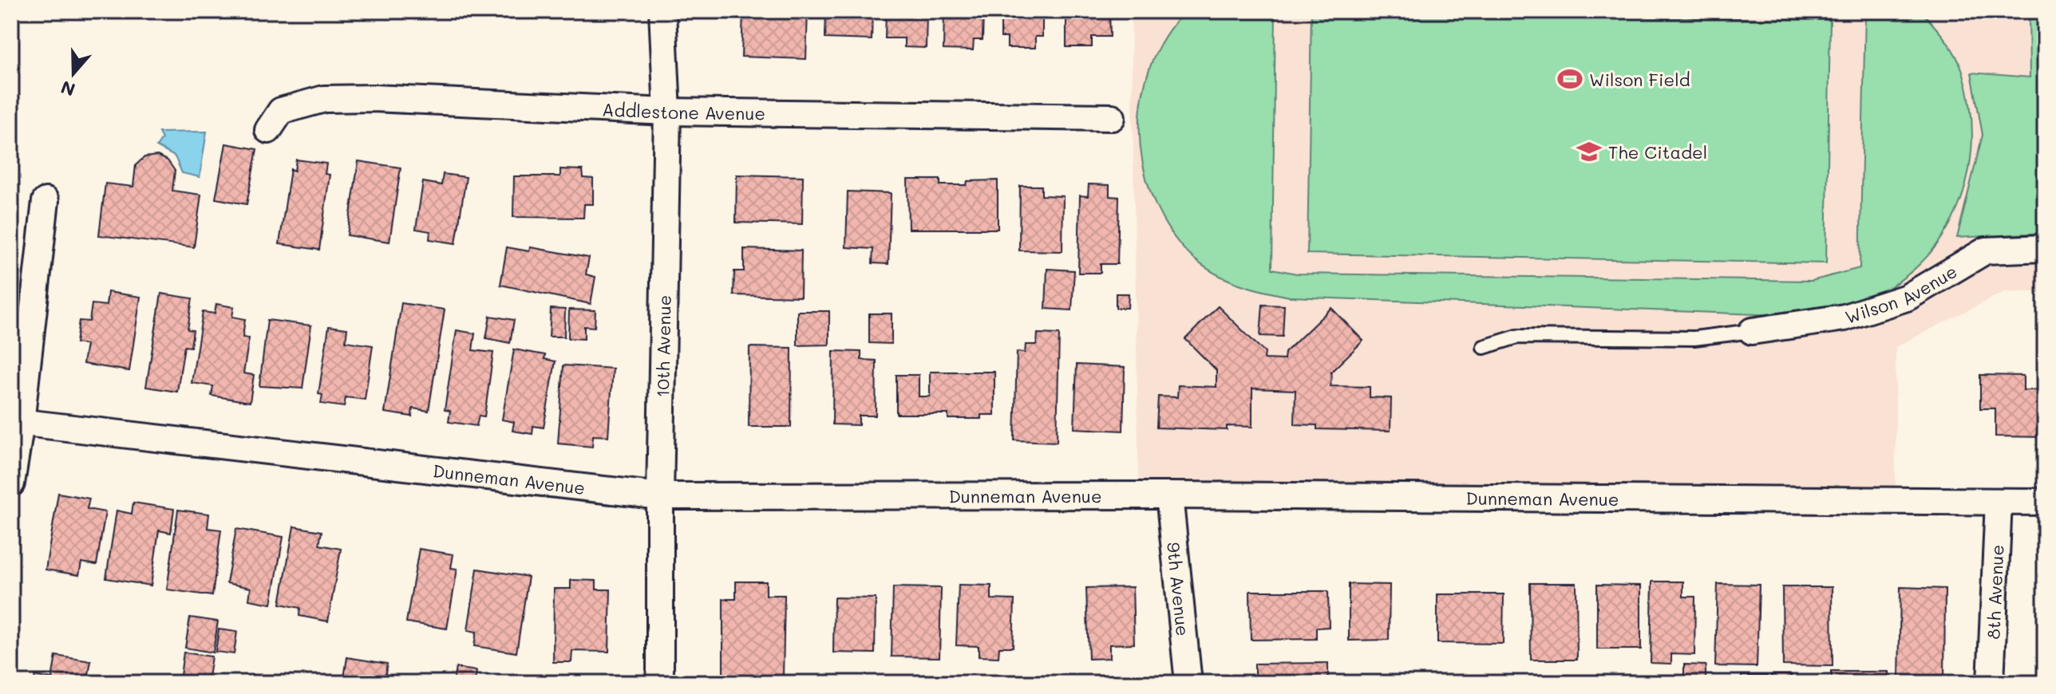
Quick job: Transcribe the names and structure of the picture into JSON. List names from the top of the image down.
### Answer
{
  "streets": {
    "street": [
      "Addlestone Avenue",
      "Wilson Avenue",
      "10th Avenue",
      "Dunneman Avenue",
      "9th Avenue",
      "8th Avenue"
    ]
  },
  "crossings": [
    ["Addlestone Avenue", "10th Avenue"],
    ["10th Avenue", "Dunneman Avenue"],
    ["Dunneman Avenue", "9th Avenue"],
    ["Dunneman Avenue", "8th Avenue"]
  ],
  "places": {
    "sports": ["Wilson Field"],
    "school or university": ["The Citadel"]
  },
  "north": "bottom"
}
